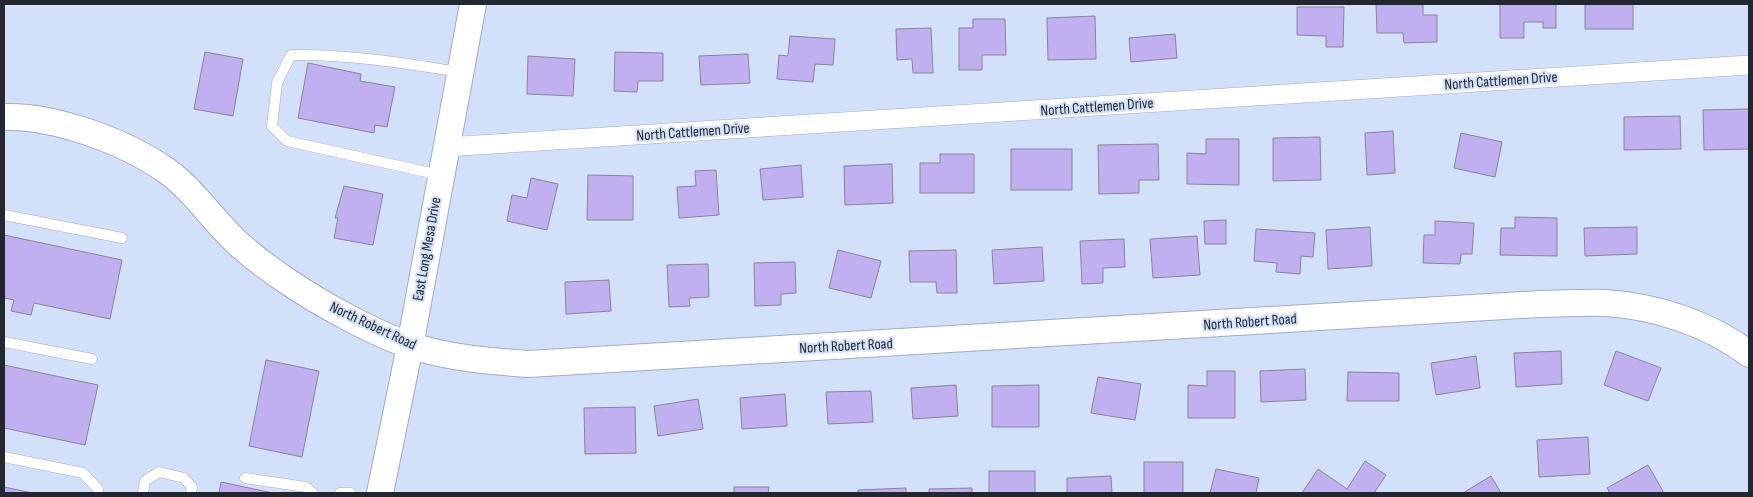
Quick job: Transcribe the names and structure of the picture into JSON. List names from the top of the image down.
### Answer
{
  "streets": {
    "main road": ["East Long Mesa Drive", "North Robert Road"],
    "street": ["North Cattlemen Drive"]
  },
  "crossings": [
    ["North Cattlemen Drive", "East Long Mesa Drive"],
    ["East Long Mesa Drive", "North Robert Road"]
  ]
}
